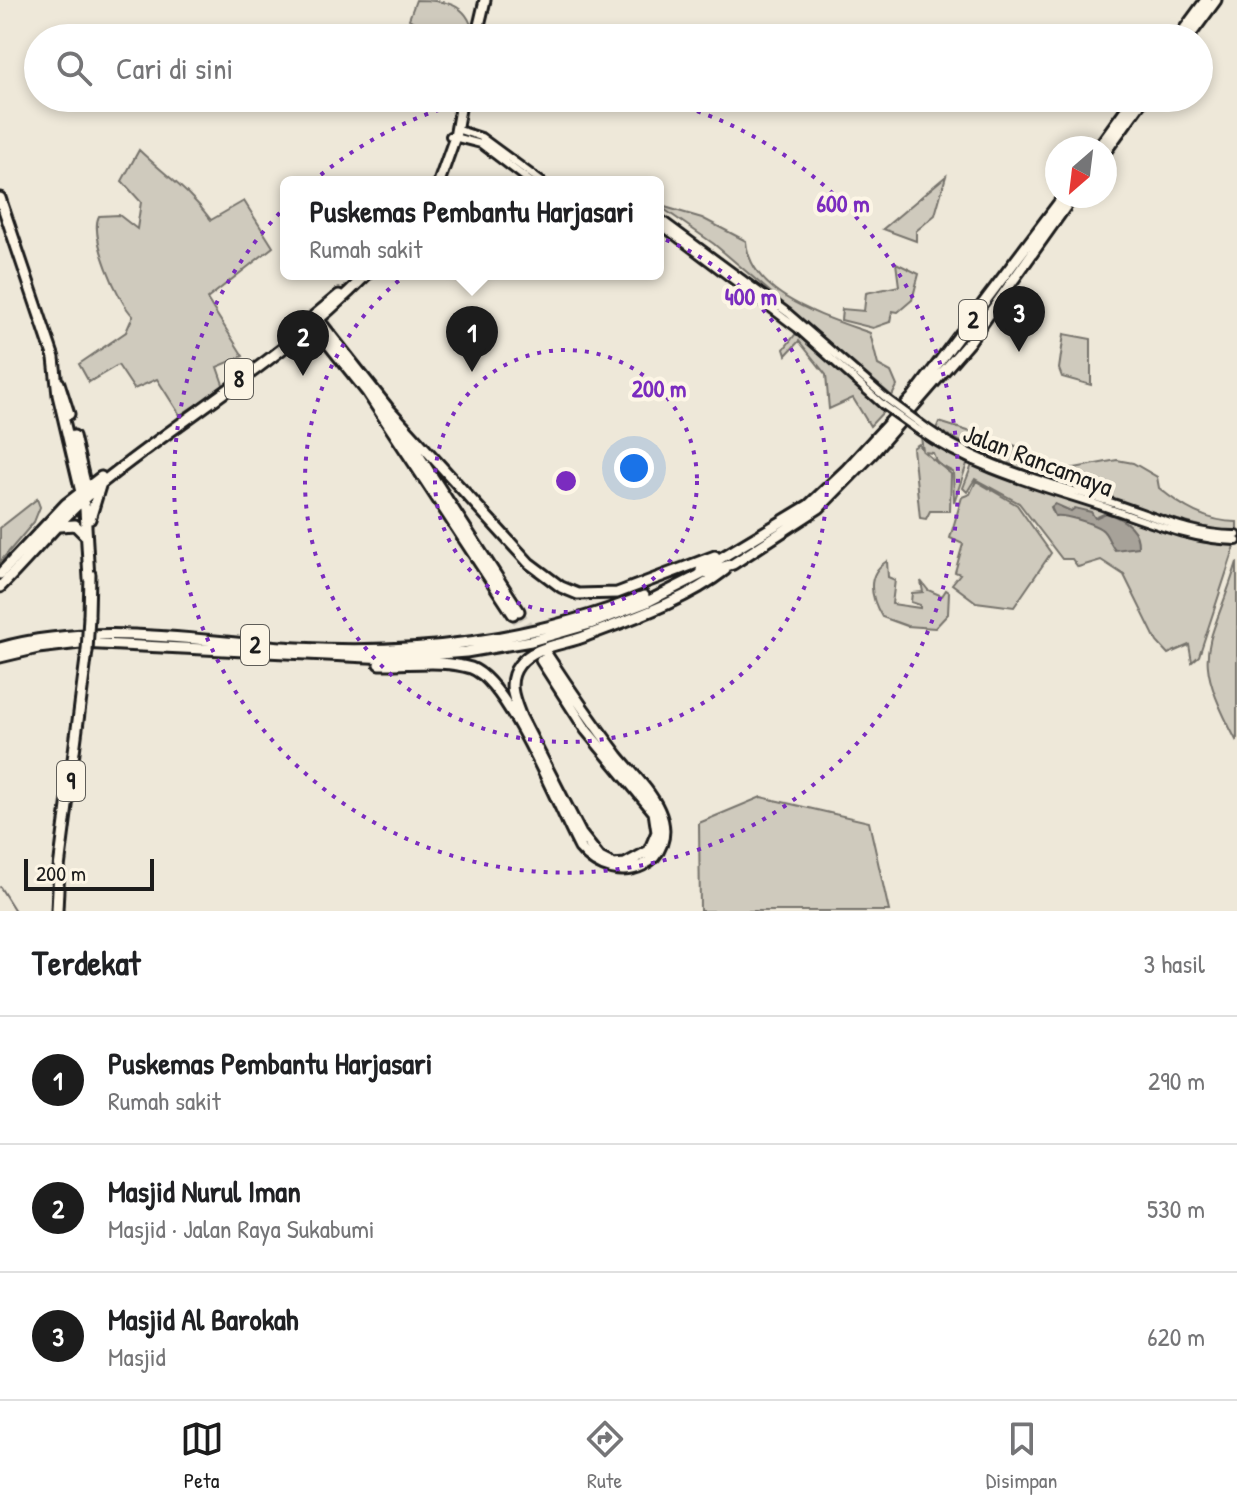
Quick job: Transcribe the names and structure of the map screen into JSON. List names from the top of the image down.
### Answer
{
  "streets": {
    "highway": ["2", "8", "9"],
    "street": ["Jalan Rancamaya"]
  },
  "crossings": [
    ["8", "9"]
  ],
  "scale_bar": "200 m",
  "north": "bottom left",
  "page": {
    "search": "Cari di sini",
    "popup": ["Puskemas Pembantu Harjasari", "Rumah sakit"],
    "pins": ["3", "1", "2"],
    "scale": "200 m",
    "heading": ["Terdekat", "3 hasil"],
    "list": [
      {
        "mark": "1",
        "name": "Puskemas Pembantu Harjasari",
        "note": "Rumah sakit",
        "value": "290 m"
      },
      {
        "mark": "2",
        "name": "Masjid Nurul Iman",
        "note": "Masjid · Jalan Raya Sukabumi",
        "value": "530 m"
      },
      {
        "mark": "3",
        "name": "Masjid Al Barokah",
        "note": "Masjid",
        "value": "620 m"
      }
    ],
    "nav": ["Peta", "Rute", "Disimpan"]
  },
  "rings": ["600 m", "400 m", "200 m"]
}
